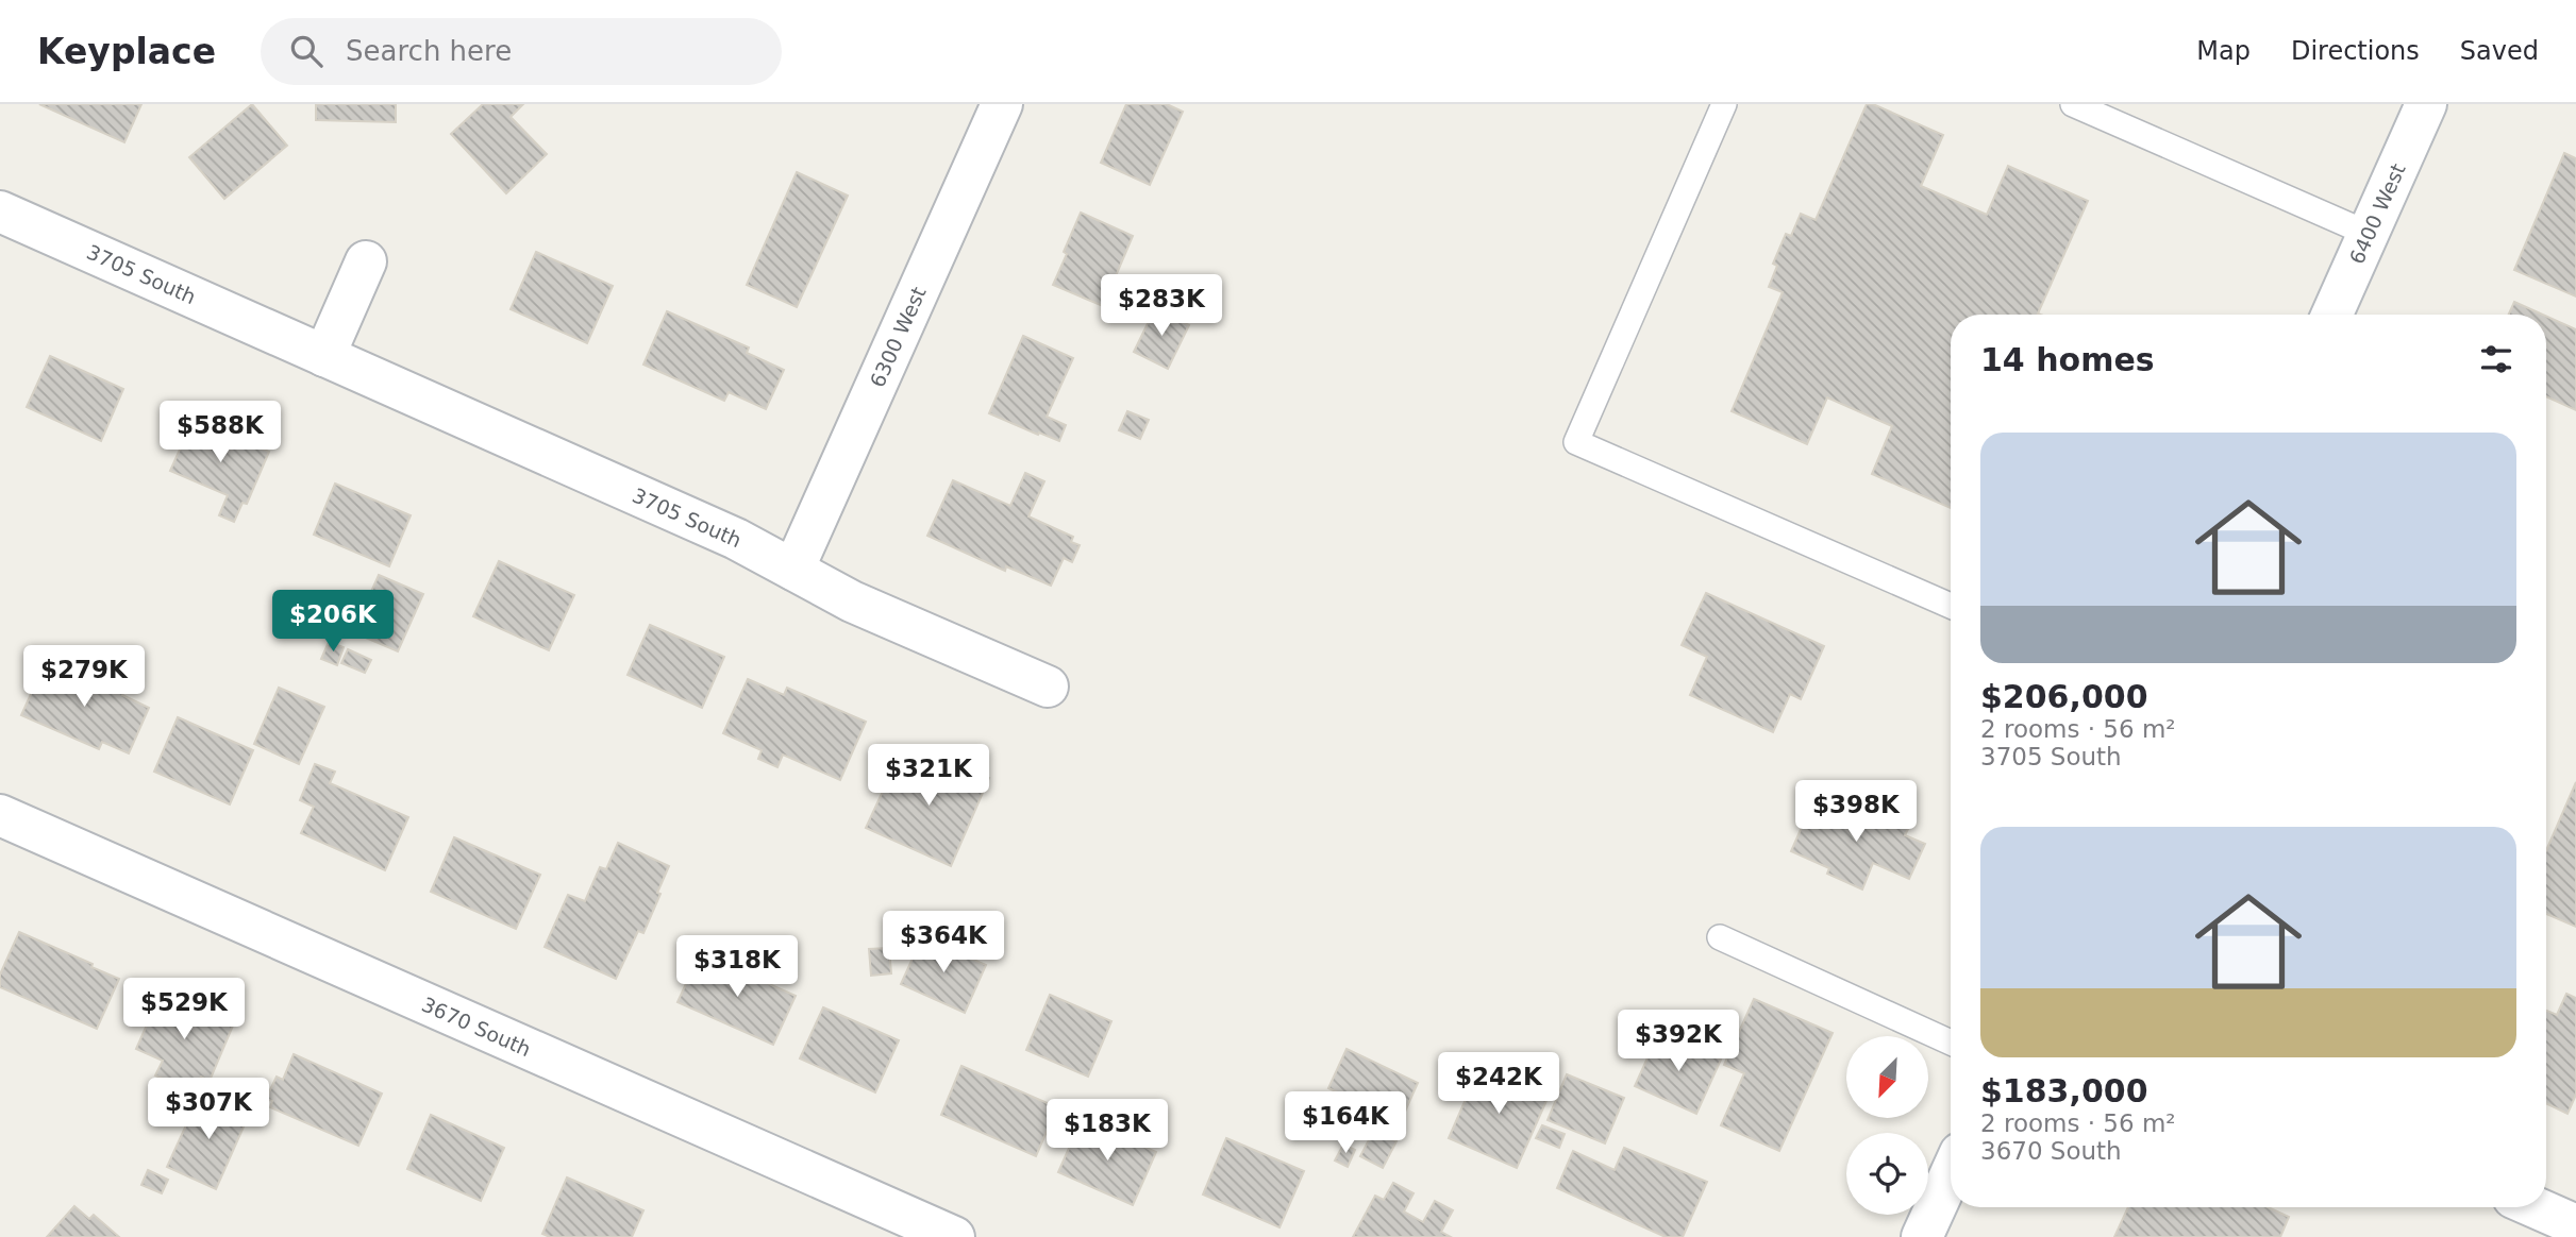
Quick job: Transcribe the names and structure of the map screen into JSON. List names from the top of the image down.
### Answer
{
  "streets": {
    "street": [
      "6400 West",
      "3705 South",
      "6300 West",
      "3670 South"
    ]
  },
  "crossings": [
    ["3705 South", "6300 West"]
  ],
  "north": "bottom left",
  "page": {
    "header": "Keyplace",
    "search": "Search here",
    "nav": ["Map", "Directions", "Saved"],
    "price": [
      "$283K",
      "$588K",
      "$206K",
      "$279K",
      "$321K",
      "$398K",
      "$364K",
      "$318K",
      "$529K",
      "$392K",
      "$242K",
      "$307K",
      "$164K",
      "$183K"
    ],
    "heading": "14 homes",
    "list": [
      {
        "name": "$206,000",
        "note": "2 rooms · 56 m² · 3705 South"
      },
      {
        "name": "$183,000",
        "note": "2 rooms · 56 m² · 3670 South"
      }
    ]
  }
}
